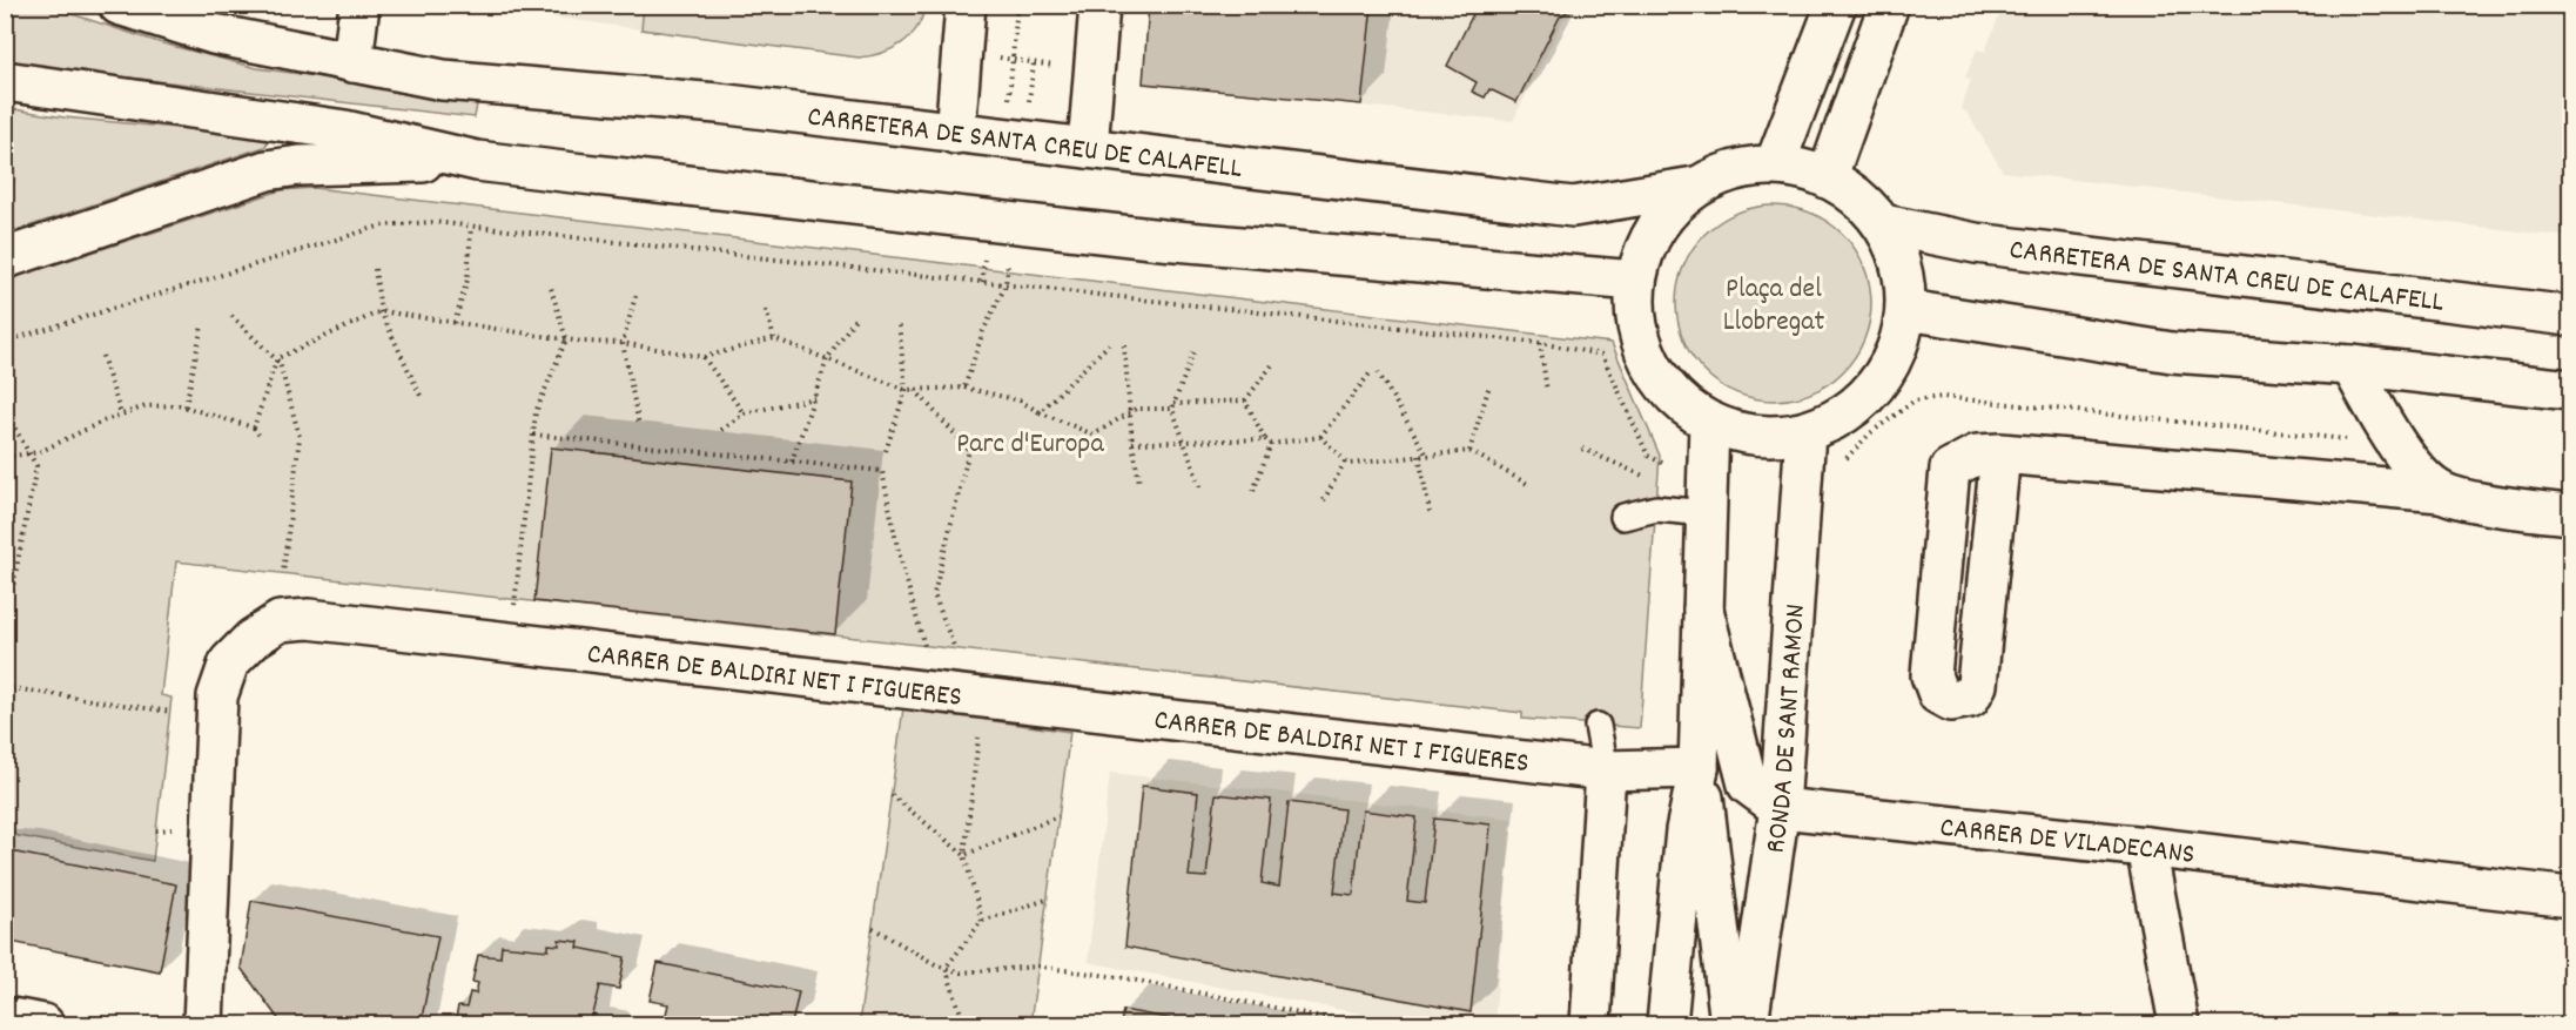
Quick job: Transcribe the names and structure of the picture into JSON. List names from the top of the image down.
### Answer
{
  "streets": {
    "street": [
      "CARRETERA DE SANTA CREU DE CALAFELL",
      "CARRER DE BALDIRI NET I FIGUERES",
      "RONDA DE SANT RAMON",
      "CARRER DE VILADECANS"
    ]
  },
  "crossings": [
    ["RONDA DE SANT RAMON", "CARRER DE VILADECANS"]
  ],
  "parks": ["Plaça del Llobregat", "Parc d'Europa"]
}
